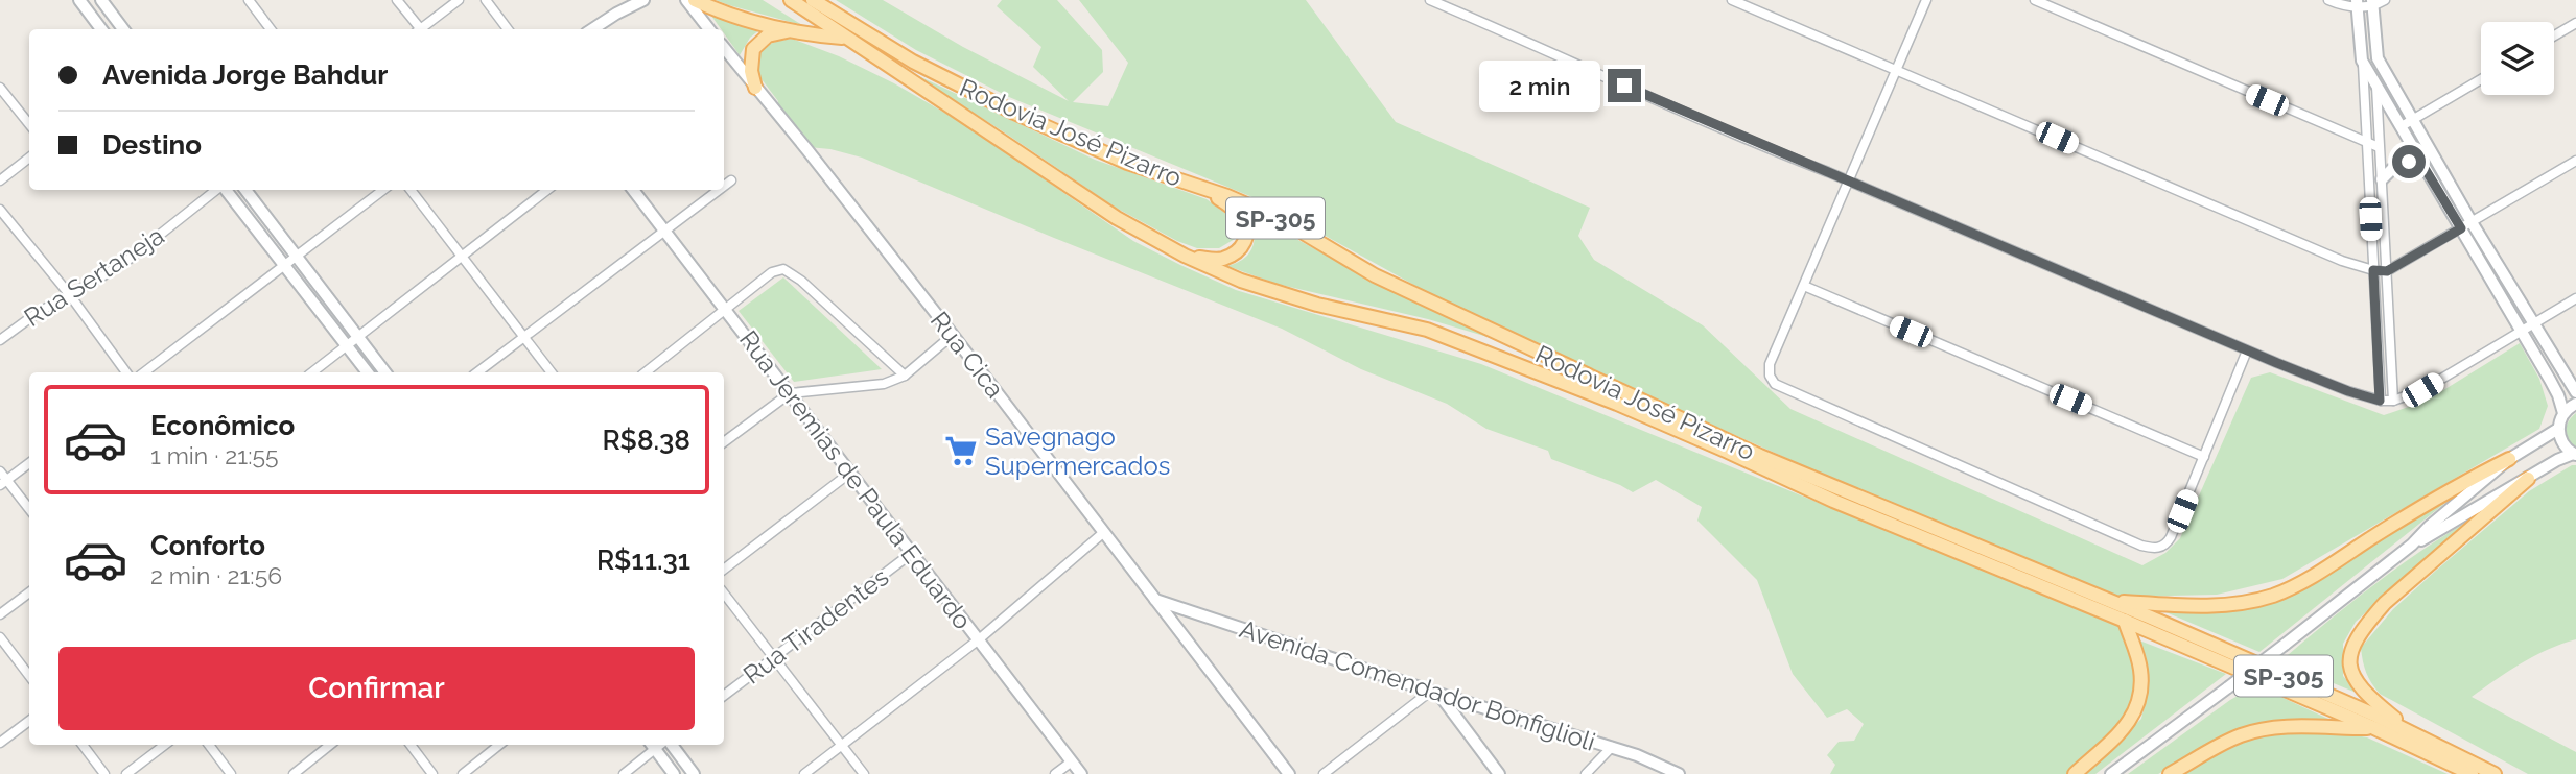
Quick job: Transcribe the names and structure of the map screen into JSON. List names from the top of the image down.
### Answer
{
  "streets": {
    "main road": ["Rodovia José Pizarro", "SP-305"],
    "street": [
      "Rua Sertaneja",
      "Rua Cica",
      "Rua Jeremias de Paula Eduardo",
      "Rua Tiradentes",
      "Avenida Comendador Bonfiglioli"
    ]
  },
  "crossings": [
    ["Rua Cica", "Avenida Comendador Bonfiglioli"],
    ["Rua Jeremias de Paula Eduardo", "Rua Tiradentes"]
  ],
  "places": {
    "supermarket": ["Savegnago Supermercados"]
  },
  "page": {
    "banner": ["Avenida Jorge Bahdur", "Destino"],
    "bubble": "2 min",
    "list": [
      {
        "name": "Econômico",
        "note": "1 min · 21:55",
        "value": "R$8.38"
      },
      {
        "name": "Conforto",
        "note": "2 min · 21:56",
        "value": "R$11.31"
      }
    ],
    "buttons": "Confirmar"
  }
}
